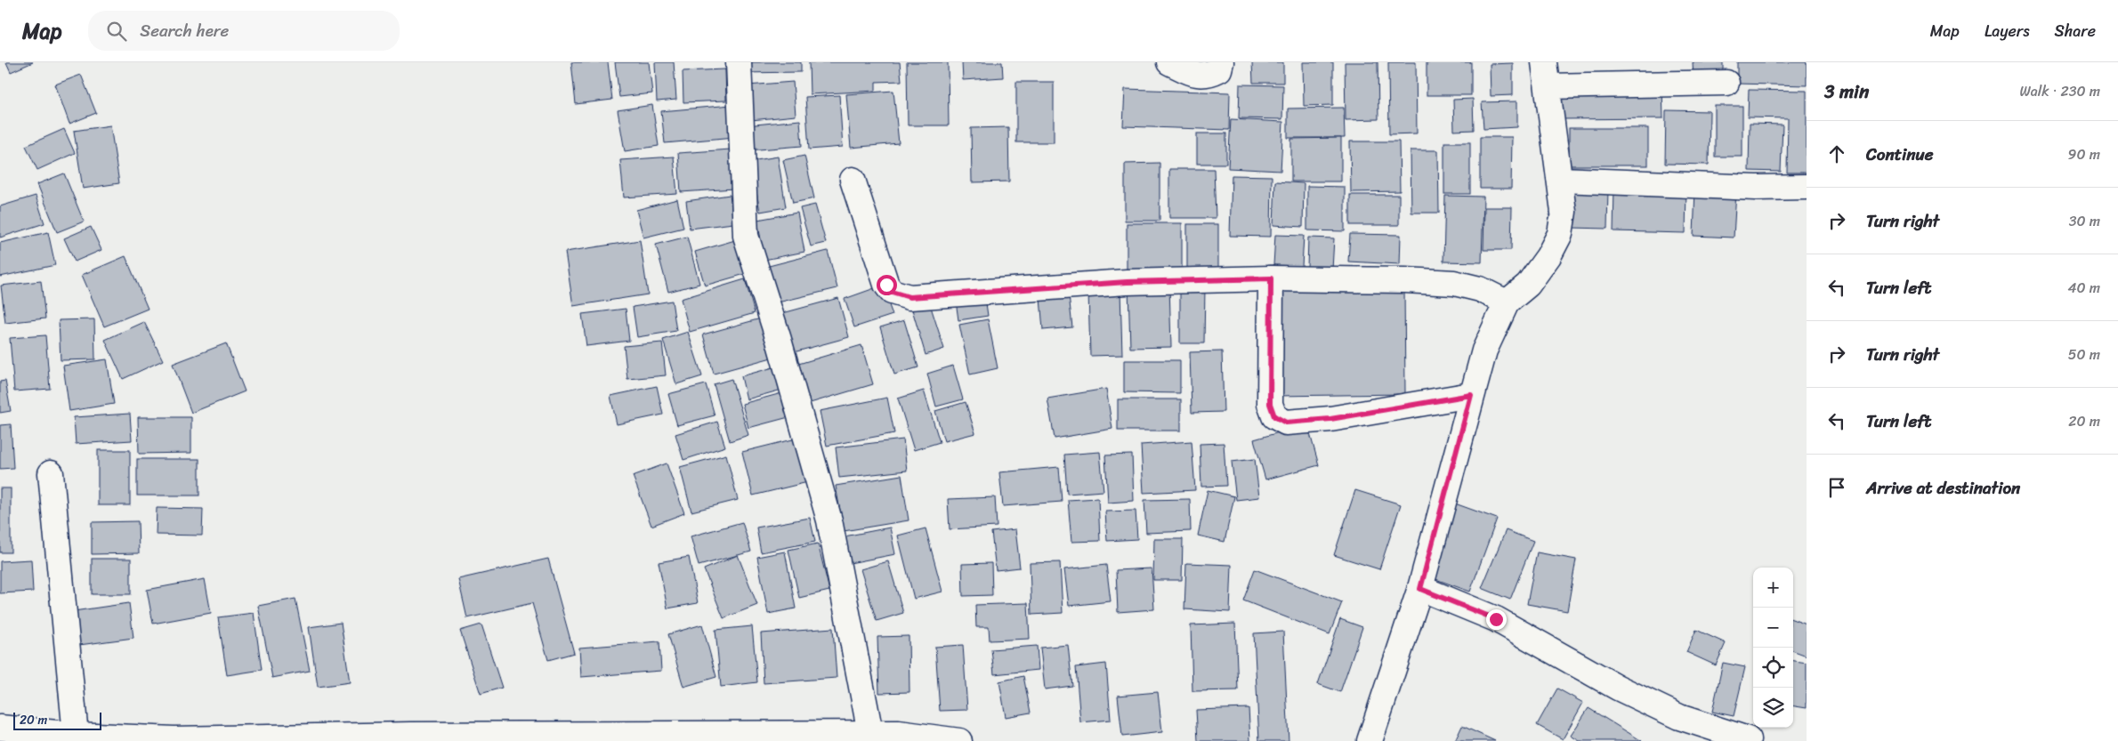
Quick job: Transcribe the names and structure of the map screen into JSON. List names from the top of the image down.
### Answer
{
  "scale_bar": "20 m",
  "page": {
    "header": "Map",
    "search": "Search here",
    "nav": ["Map", "Layers", "Share"],
    "heading": ["3 min", "Walk · 230 m"],
    "list": [
      ["Continue", "90 m"],
      ["Turn right", "30 m"],
      ["Turn left", "40 m"],
      ["Turn right", "50 m"],
      ["Turn left", "20 m"],
      "Arrive at destination"
    ],
    "map_buttons": ["+", "−"],
    "scale": "20 m"
  }
}
